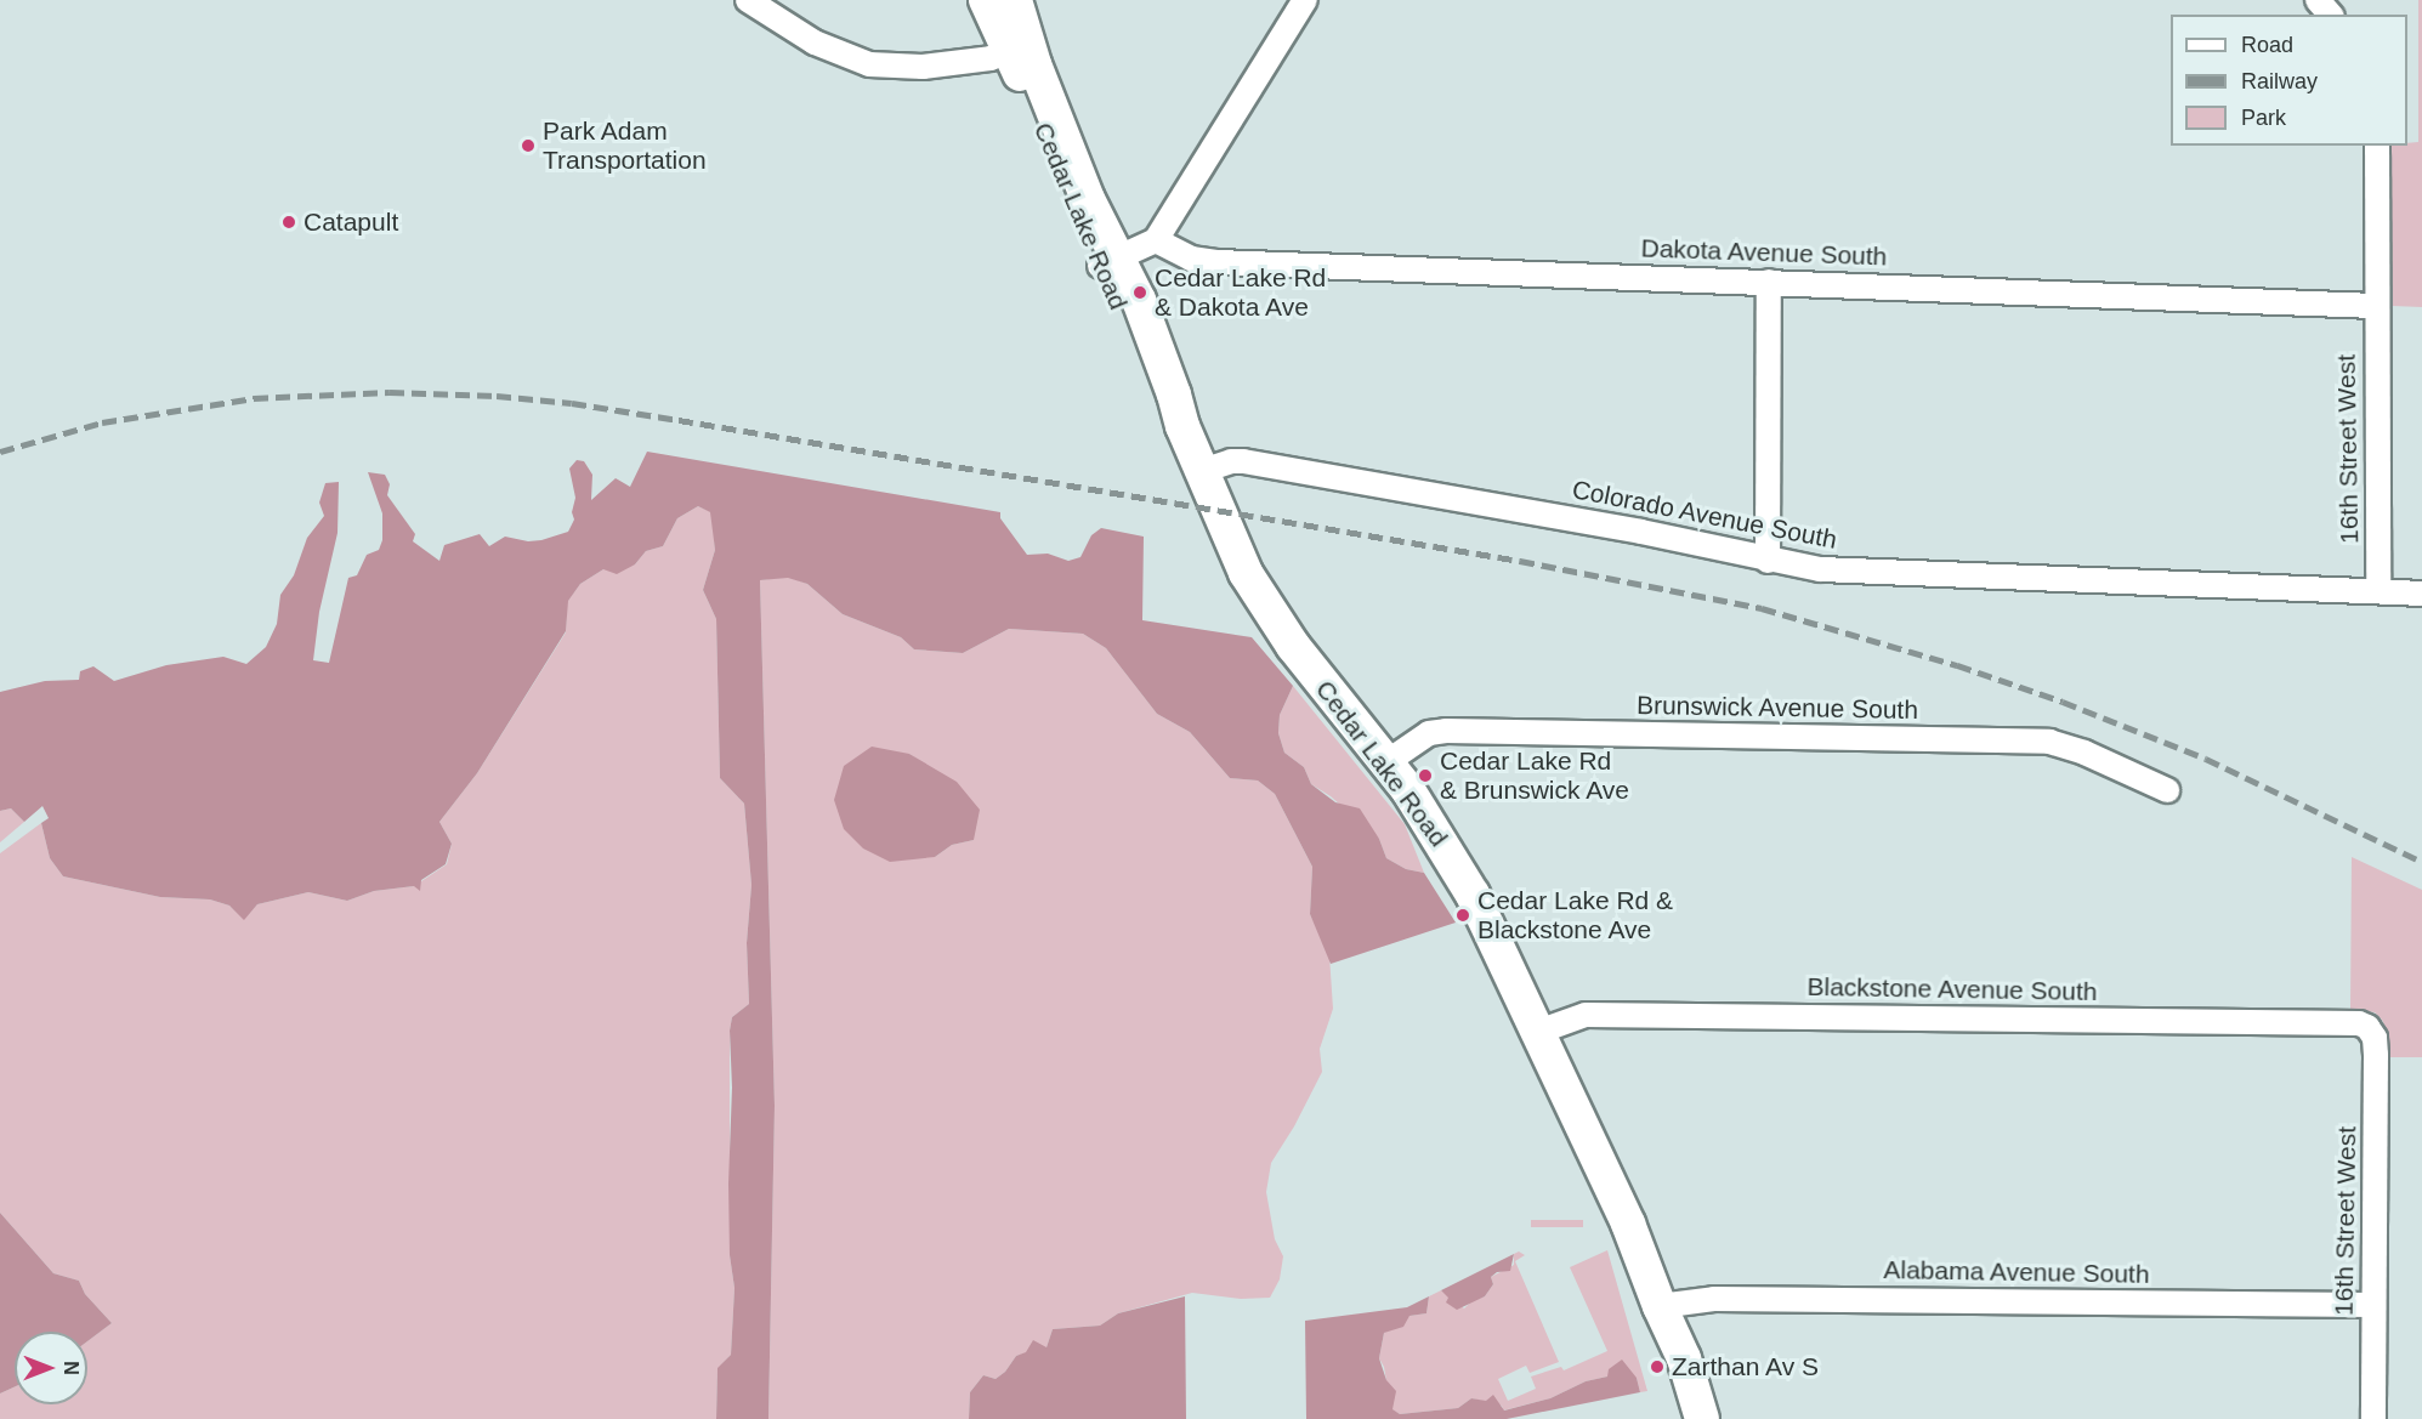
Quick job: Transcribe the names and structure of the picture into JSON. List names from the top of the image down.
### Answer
{
  "streets": {
    "street": [
      "Cedar Lake Road",
      "Dakota Avenue South",
      "16th Street West",
      "Colorado Avenue South",
      "Brunswick Avenue South",
      "Blackstone Avenue South",
      "Alabama Avenue South"
    ]
  },
  "crossings": [
    ["Cedar Lake Road", "Colorado Avenue South"],
    ["Cedar Lake Road", "Brunswick Avenue South"],
    ["Cedar Lake Road", "Blackstone Avenue South"],
    ["Cedar Lake Road", "Alabama Avenue South"],
    ["Dakota Avenue South", "16th Street West"],
    ["16th Street West", "Colorado Avenue South"],
    ["16th Street West", "Blackstone Avenue South"],
    ["16th Street West", "Alabama Avenue South"]
  ],
  "places": [
    "Park Adam Transportation",
    "Catapult",
    "Cedar Lake Rd & Dakota Ave",
    "Cedar Lake Rd & Brunswick Ave",
    "Cedar Lake Rd & Blackstone Ave",
    "Zarthan Av S"
  ],
  "legend": ["Road", "Railway", "Park"],
  "north": "right"
}
